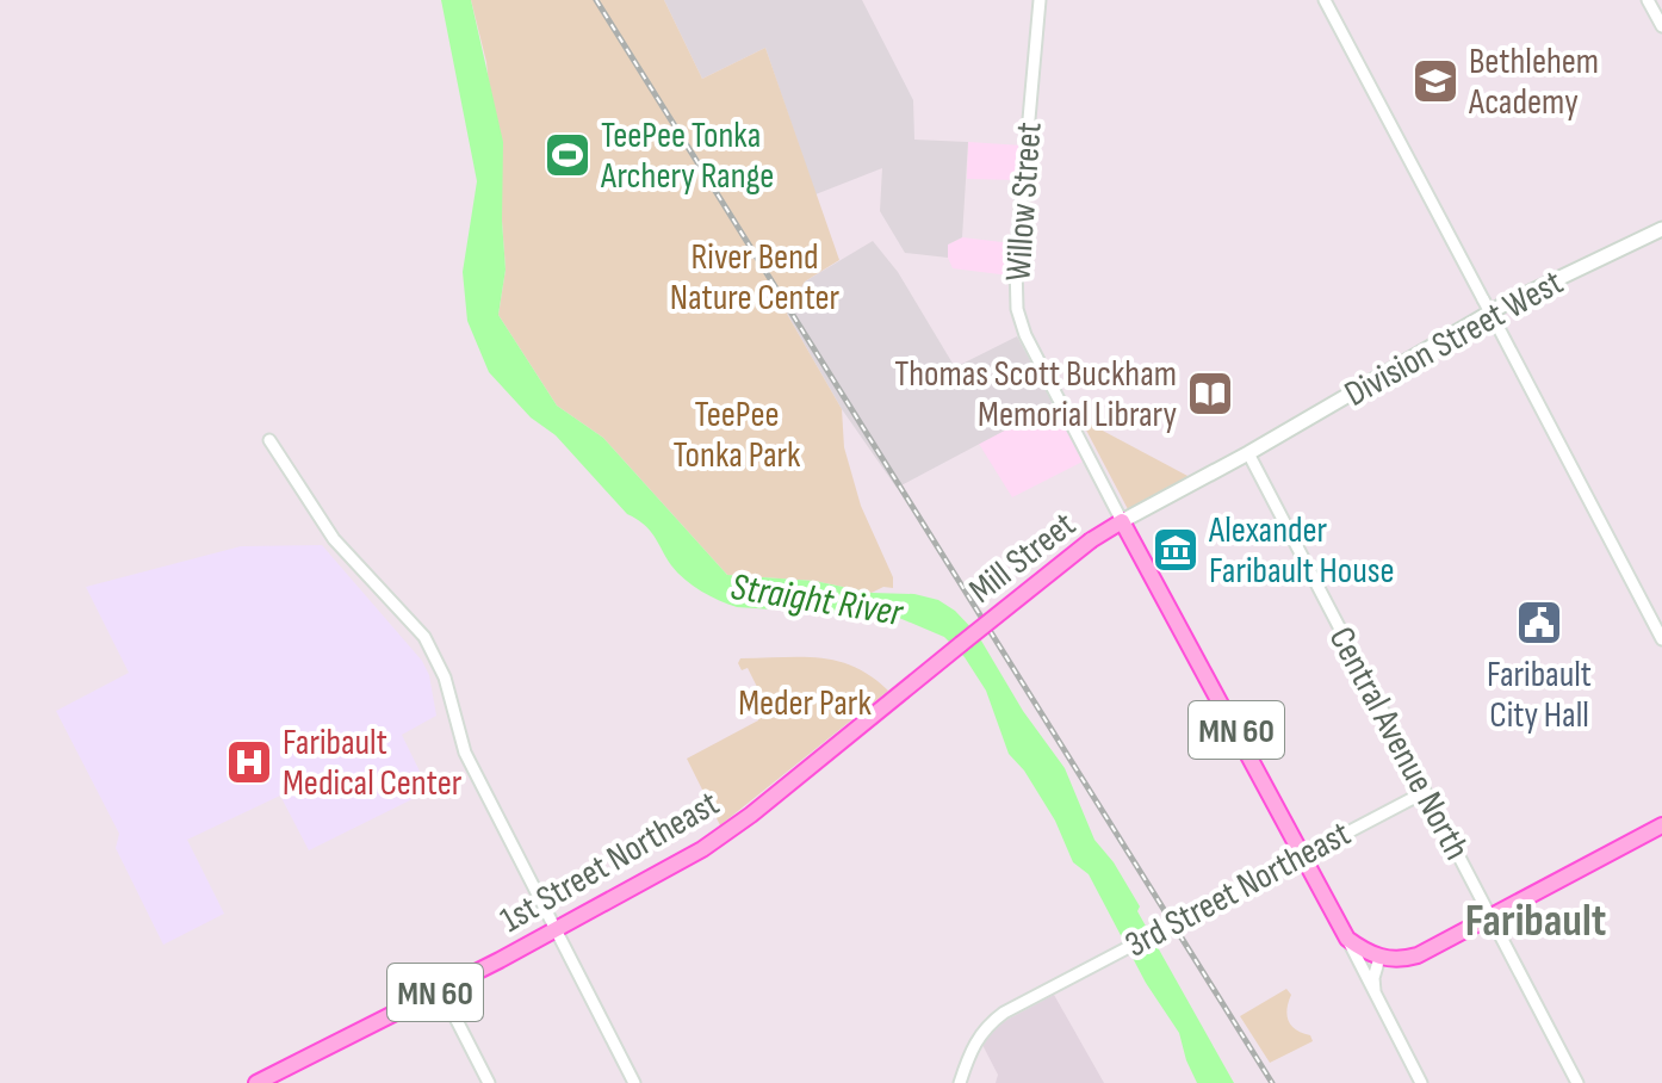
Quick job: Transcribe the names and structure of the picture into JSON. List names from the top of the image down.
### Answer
{
  "streets": {
    "main road": [
      "Division Street West",
      "Mill Street",
      "MN 60",
      "1st Street Northeast"
    ],
    "street": ["Willow Street", "Central Avenue North", "3rd Street Northeast"]
  },
  "crossings": [
    ["Willow Street", "Division Street West"],
    ["Willow Street", "Mill Street"],
    ["Willow Street", "MN 60"],
    ["Division Street West", "Mill Street"],
    ["Division Street West", "MN 60"],
    ["Division Street West", "Central Avenue North"],
    ["Mill Street", "MN 60"],
    ["Mill Street", "1st Street Northeast"],
    ["MN 60", "3rd Street Northeast"],
    ["Central Avenue North", "3rd Street Northeast"]
  ],
  "districts": ["Faribault"],
  "water": ["Straight River"],
  "parks": ["River Bend Nature Center", "TeePee Tonka Park", "Meder Park"],
  "places": {
    "school or university": ["Bethlehem Academy"],
    "sports": ["TeePee Tonka Archery Range"],
    "library": ["Thomas Scott Buckham Memorial Library"],
    "museum": ["Alexander Faribault House"],
    "public building": ["Faribault City Hall"],
    "hospital": ["Faribault Medical Center"]
  }
}
